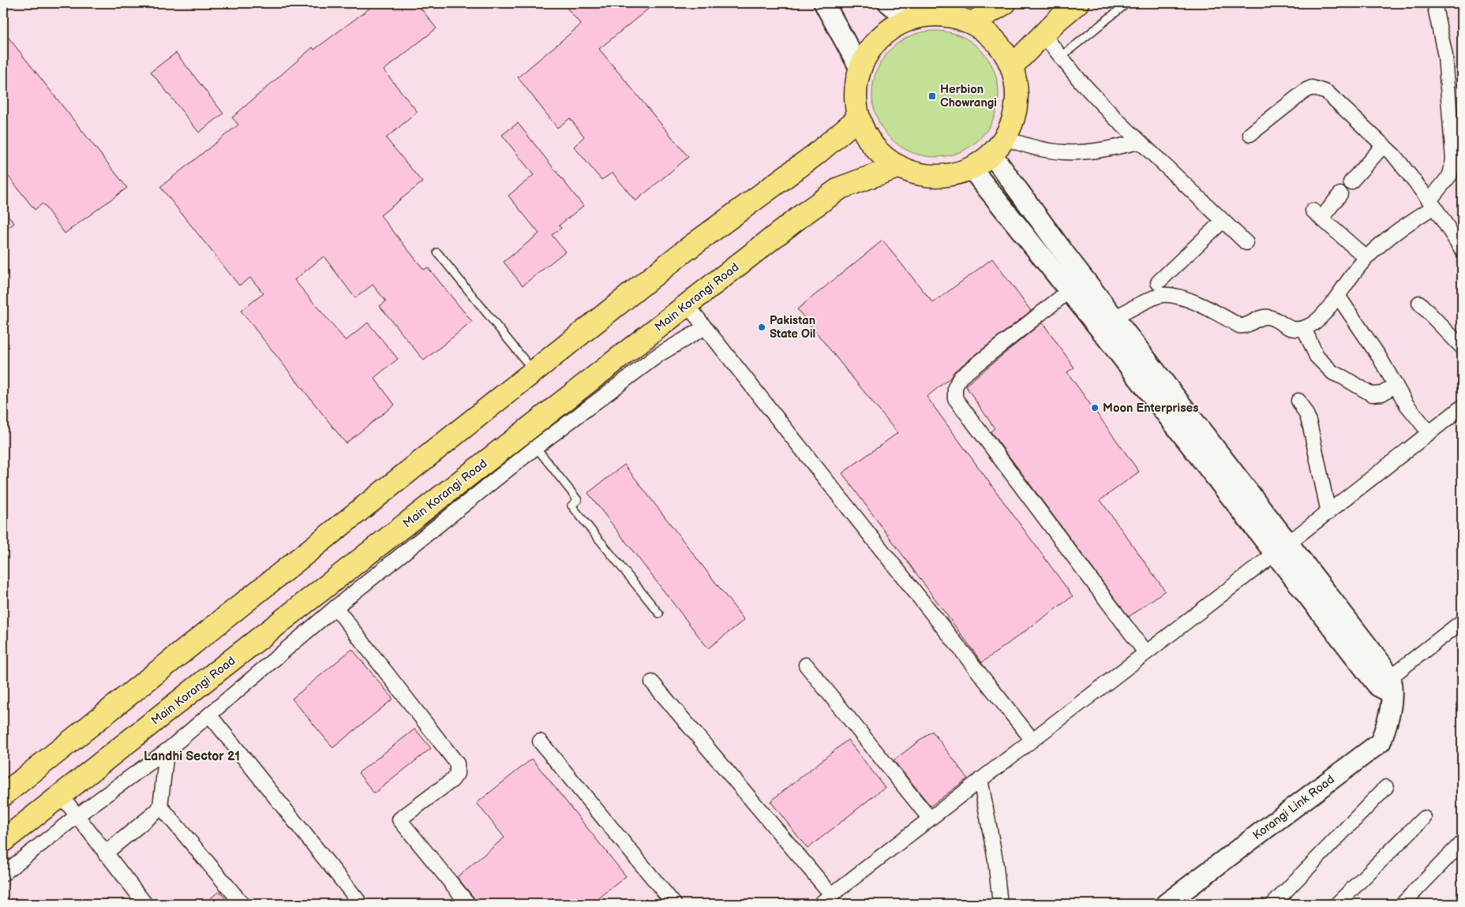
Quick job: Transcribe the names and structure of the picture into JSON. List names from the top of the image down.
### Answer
{
  "streets": {
    "main road": ["Main Korangi Road", "Korangi Link Road"]
  },
  "districts": ["Landhi Sector 21"],
  "places": {
    "transit": ["Herbion Chowrangi"],
    "other": ["Pakistan State Oil", "Moon Enterprises"]
  }
}
